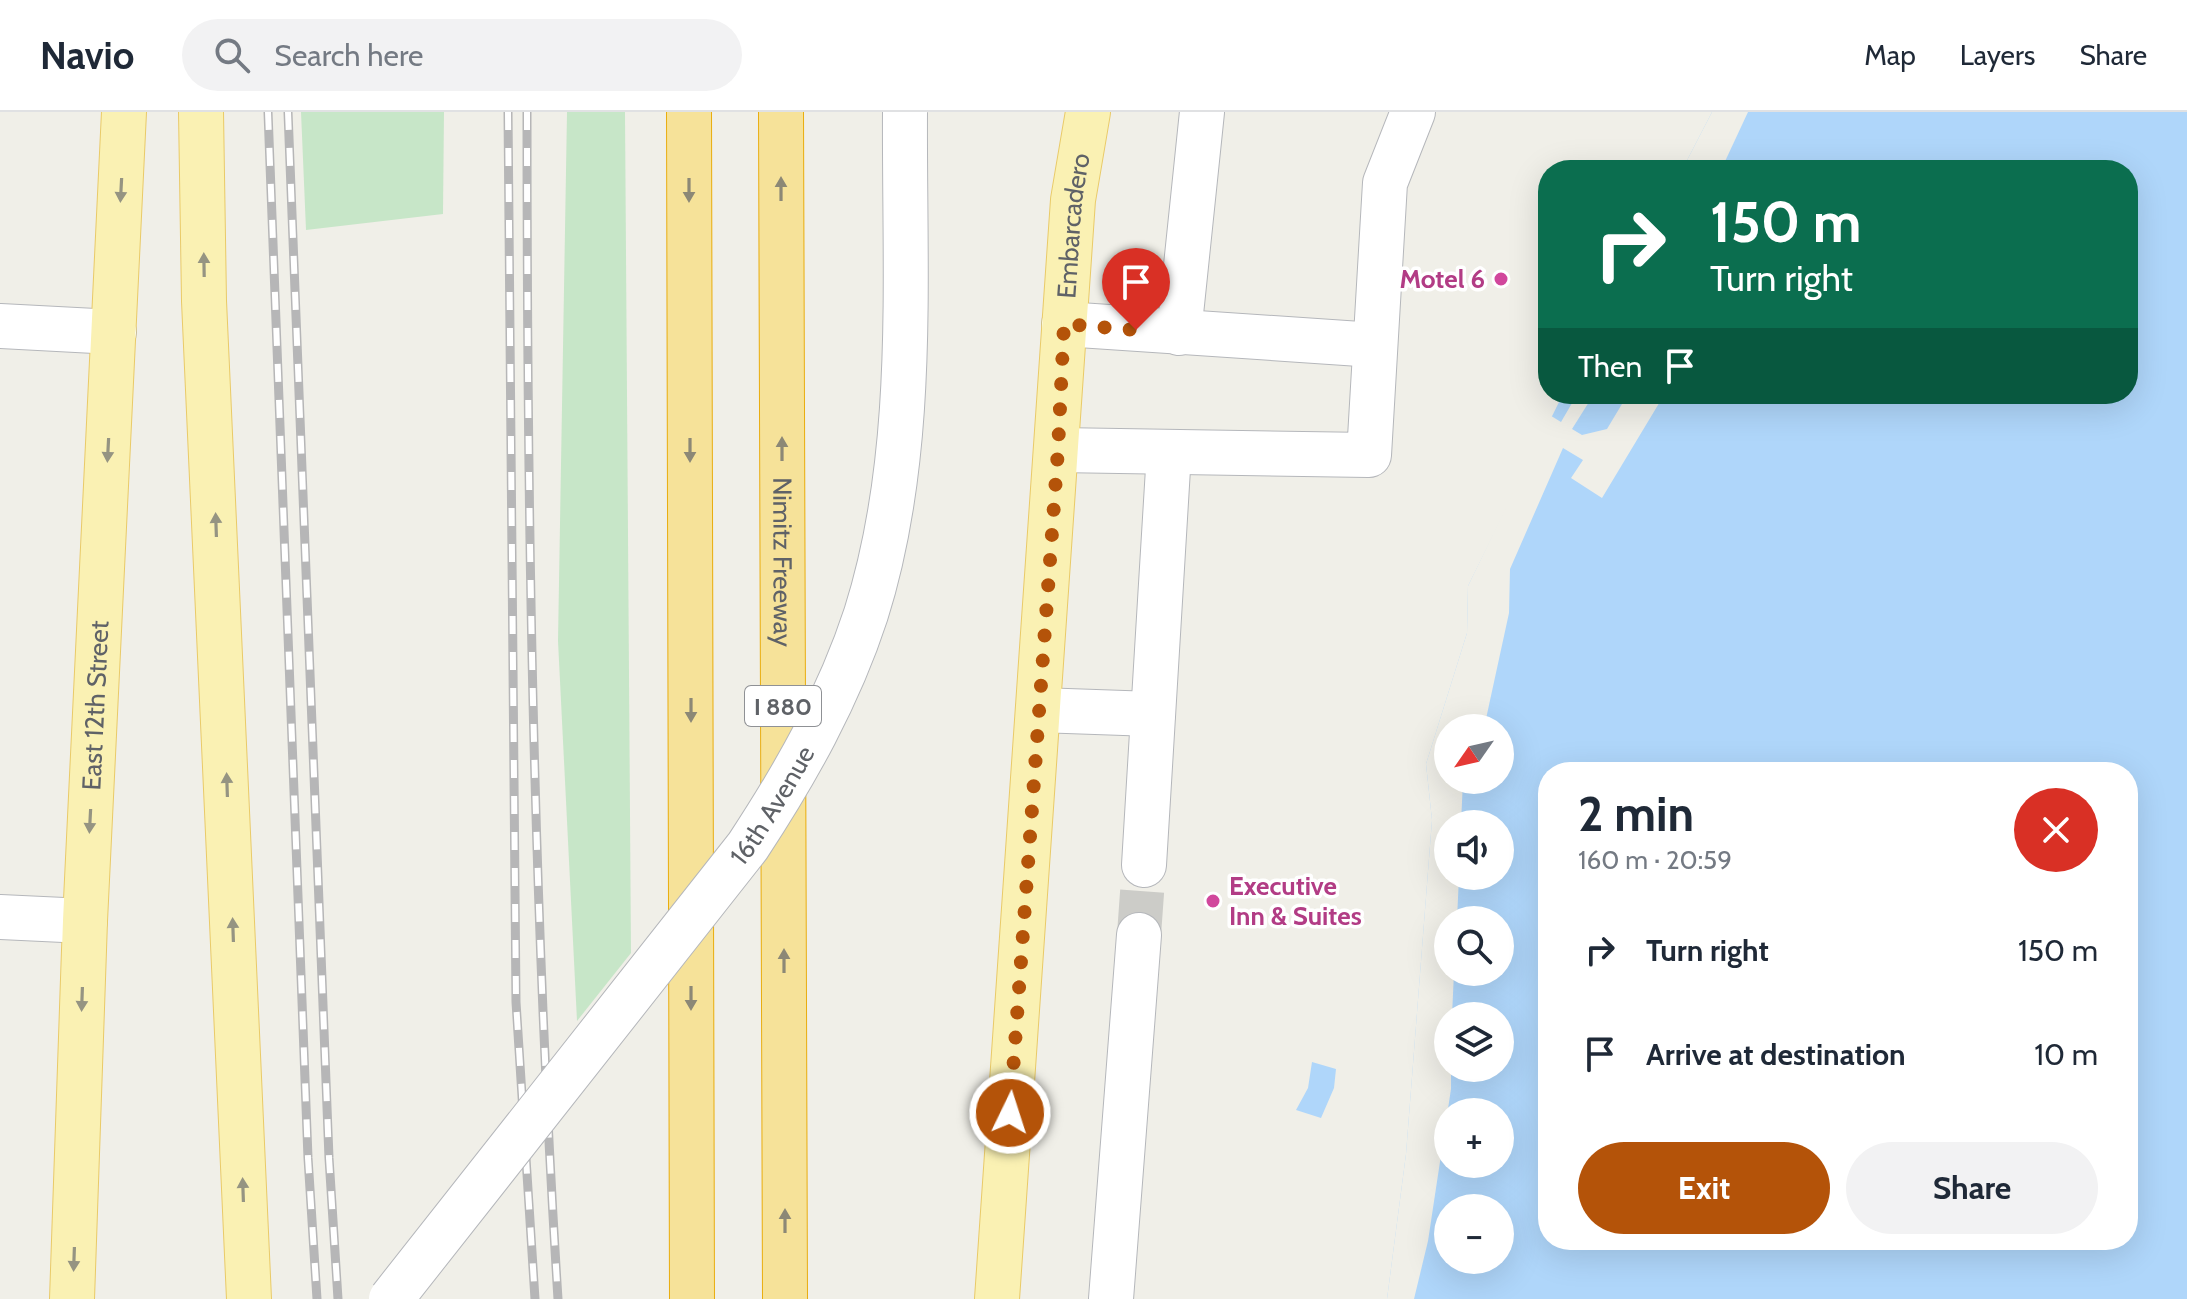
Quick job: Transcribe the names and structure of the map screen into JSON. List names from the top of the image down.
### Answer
{
  "streets": {
    "highway": ["Nimitz Freeway", "I 880"],
    "main road": ["Embarcadero", "East 12th Street"],
    "street": ["16th Avenue"]
  },
  "places": ["Motel 6", "Executive Inn & Suites"],
  "north": "bottom left",
  "page": {
    "header": "Navio",
    "search": "Search here",
    "nav": ["Map", "Layers", "Share"],
    "turn": ["150 m", "Turn right"],
    "then": "Then",
    "map_buttons": ["+", "−"],
    "heading": ["2 min", "160 m · 20:59"],
    "list": [
      {
        "name": "Turn right",
        "value": "150 m"
      },
      {
        "name": "Arrive at destination",
        "value": "10 m"
      }
    ],
    "buttons": ["Exit", "Share"]
  }
}
